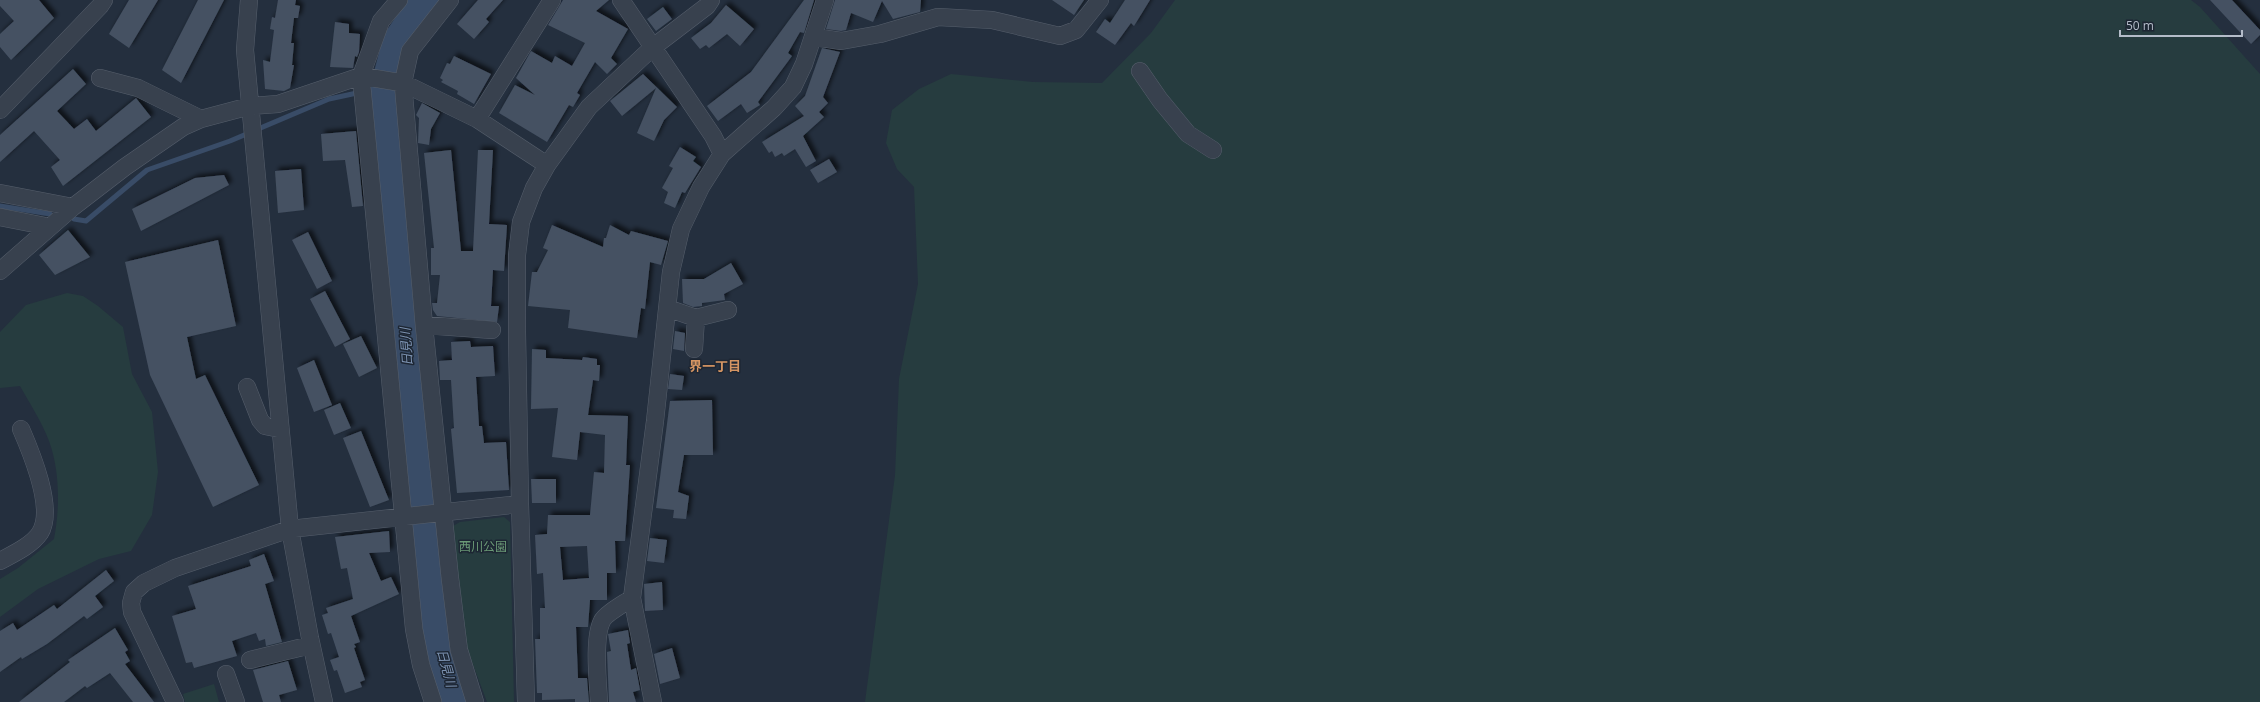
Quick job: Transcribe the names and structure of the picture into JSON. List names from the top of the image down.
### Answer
{
  "districts": ["界一丁目"],
  "water": ["日見川"],
  "parks": ["西川公園"],
  "scale_bar": "50 m"
}
